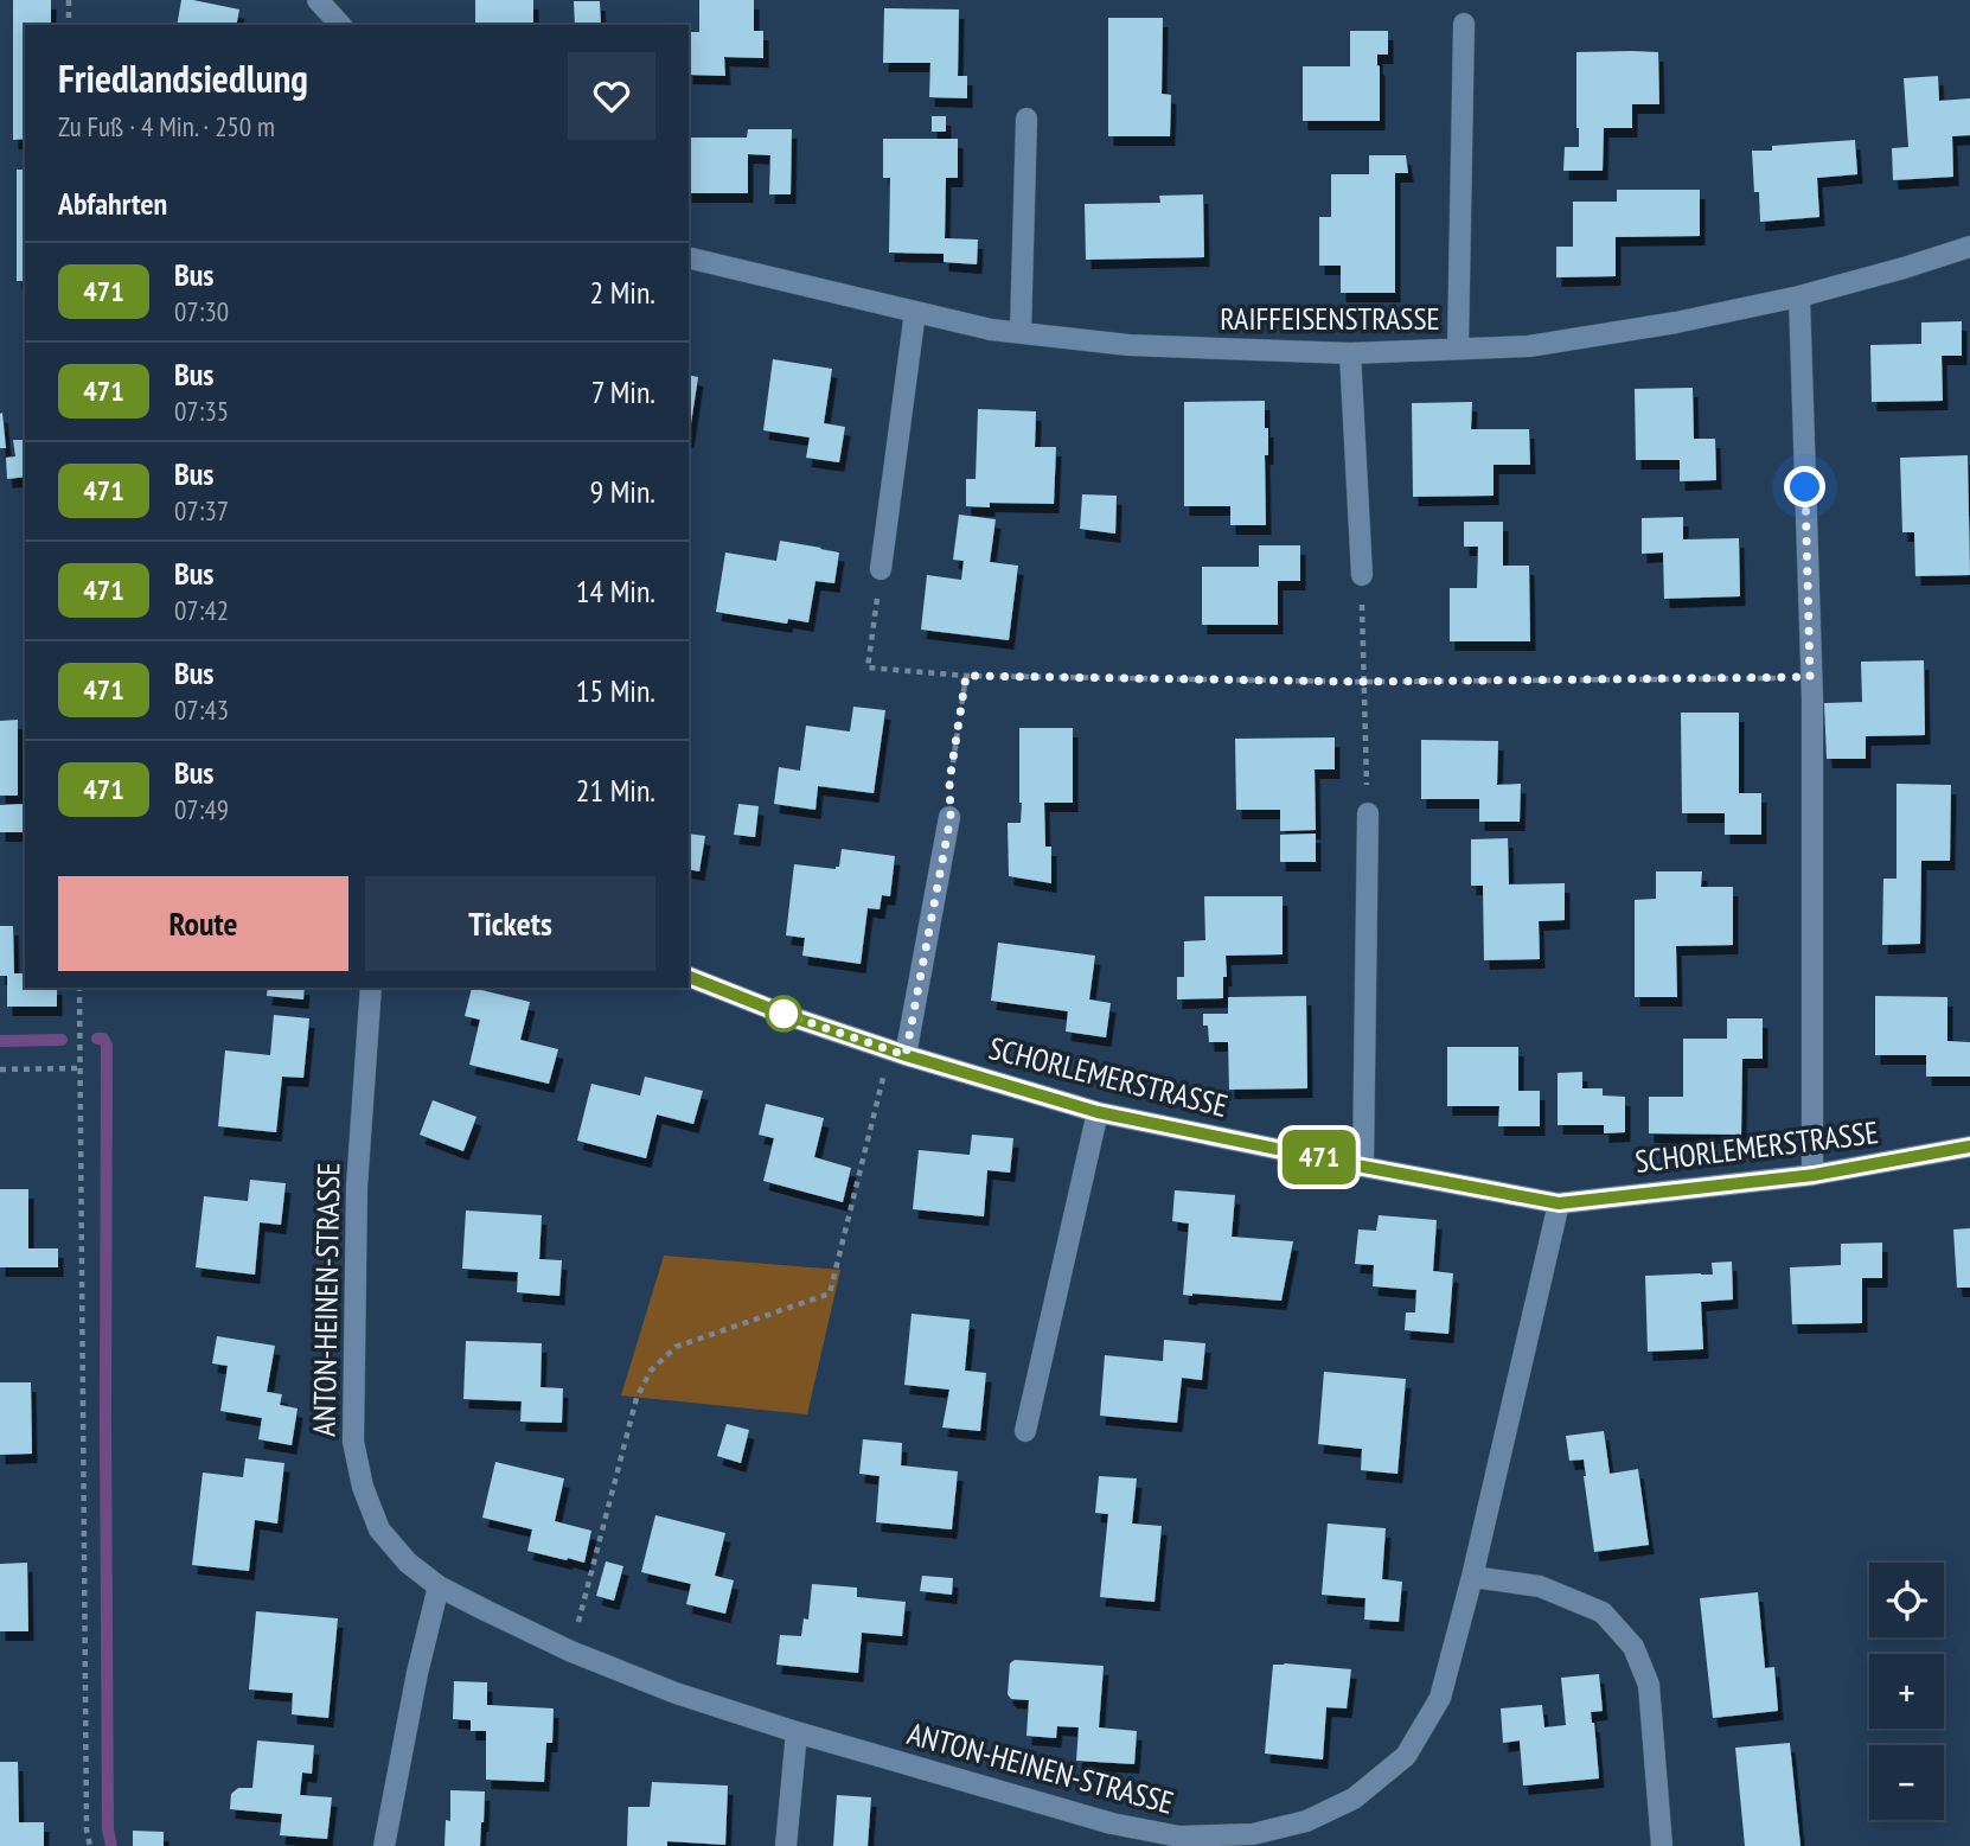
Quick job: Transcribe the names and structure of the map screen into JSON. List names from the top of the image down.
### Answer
{
  "streets": {
    "street": ["RAIFFEISENSTRASSE", "SCHORLEMERSTRASSE", "ANTON-HEINEN-STRASSE"]
  },
  "crossings": [
    ["SCHORLEMERSTRASSE", "ANTON-HEINEN-STRASSE"]
  ],
  "lines": ["bus line 471"],
  "page": {
    "on_map": "471",
    "heading": [
      ["Friedlandsiedlung", "Zu Fuß · 4 Min. · 250 m"],
      "Abfahrten"
    ],
    "list": [
      {
        "mark": "471",
        "name": "Bus",
        "note": "07:30",
        "value": "2 Min."
      },
      {
        "mark": "471",
        "name": "Bus",
        "note": "07:35",
        "value": "7 Min."
      },
      {
        "mark": "471",
        "name": "Bus",
        "note": "07:37",
        "value": "9 Min."
      },
      {
        "mark": "471",
        "name": "Bus",
        "note": "07:42",
        "value": "14 Min."
      },
      {
        "mark": "471",
        "name": "Bus",
        "note": "07:43",
        "value": "15 Min."
      },
      {
        "mark": "471",
        "name": "Bus",
        "note": "07:49",
        "value": "21 Min."
      }
    ],
    "buttons": ["Route", "Tickets"],
    "map_buttons": ["+", "−"]
  }
}
